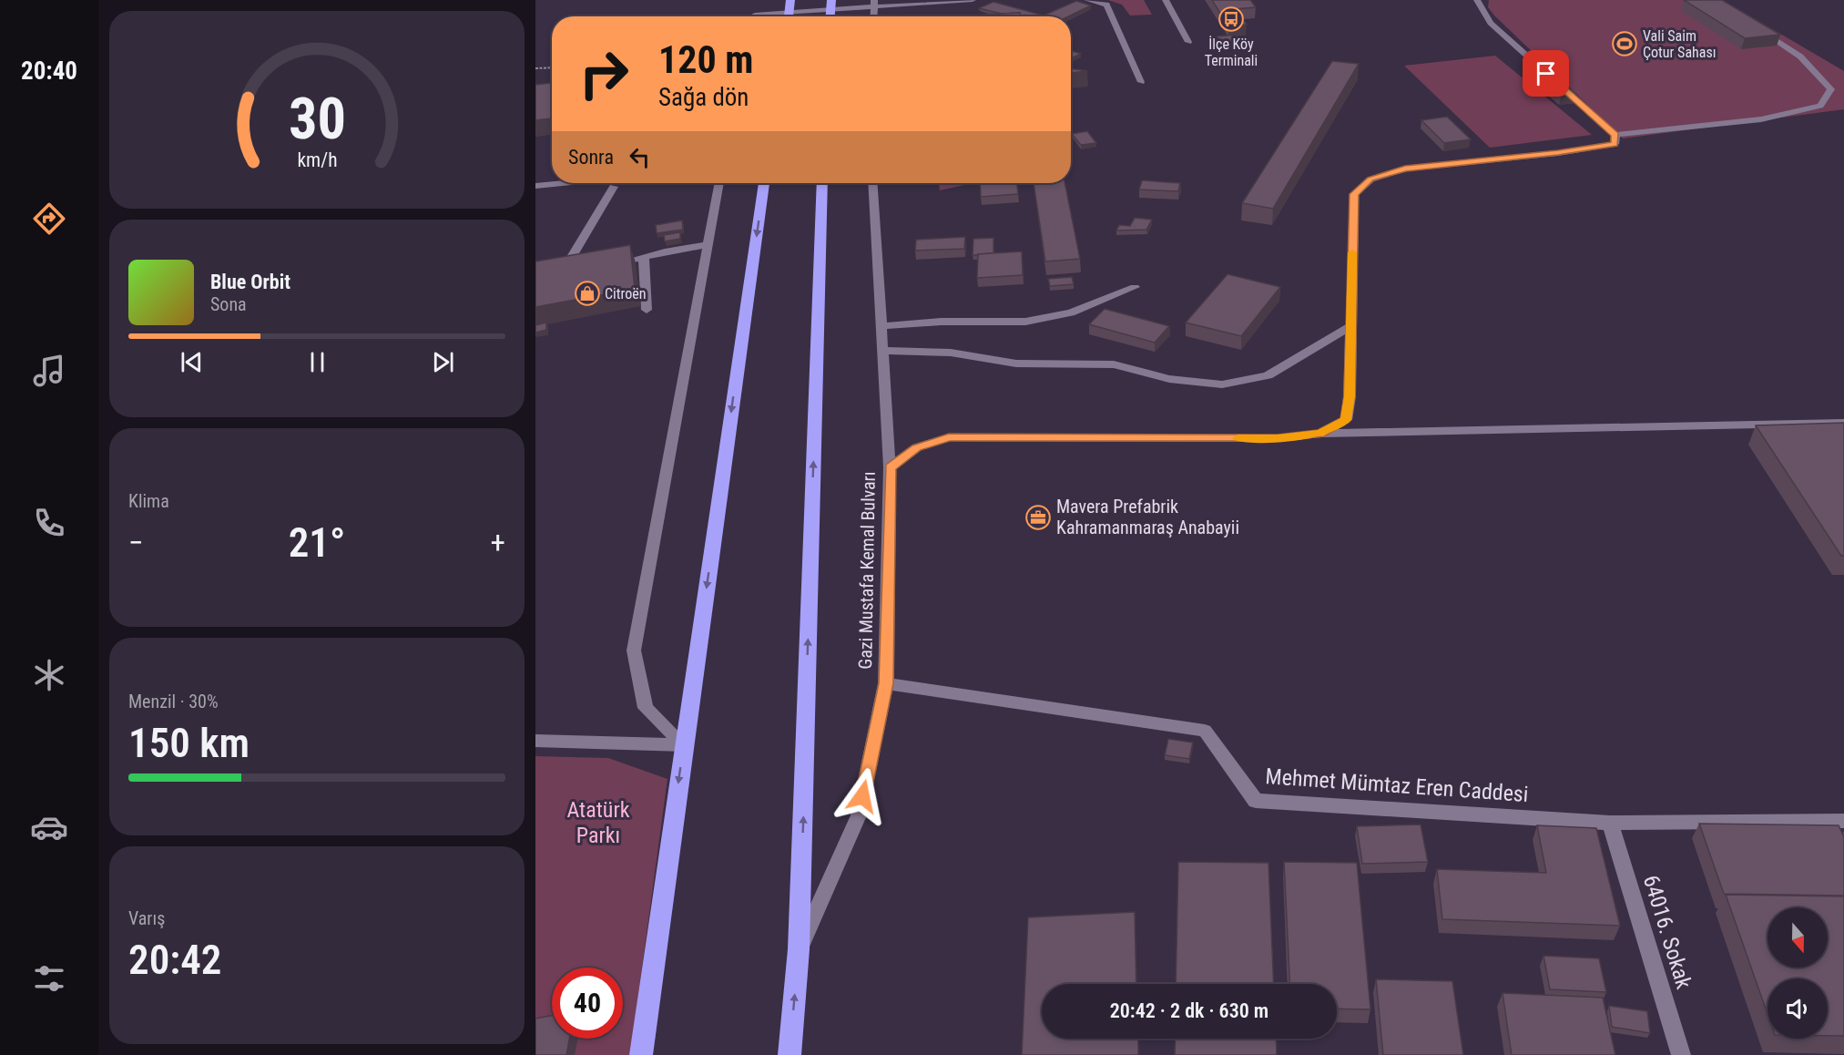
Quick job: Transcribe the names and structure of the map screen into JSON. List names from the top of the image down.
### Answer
{
  "streets": {
    "highway": ["Gazi Mustafa Kemal Bulvarı"],
    "street": ["Mehmet Mümtaz Eren Caddesi", "64016. Sokak"]
  },
  "crossings": [
    ["Gazi Mustafa Kemal Bulvarı", "Mehmet Mümtaz Eren Caddesi"],
    ["Mehmet Mümtaz Eren Caddesi", "64016. Sokak"]
  ],
  "parks": ["Atatürk Parkı"],
  "places": {
    "bus stop": ["İlçe Köy Terminali"],
    "sports": ["Vali Saim Çotur Sahası"],
    "shop": ["Citroën"],
    "office": ["Mavera Prefabrik Kahramanmaraş Anabayii"]
  },
  "north": "bottom",
  "page": {
    "tabs": "20:40",
    "turn": ["120 m", "Sağa dön"],
    "then": "Sonra",
    "song": ["Blue Orbit", "Sona"],
    "tile": [
      "Klima",
      ["Menzil · 30%", "150 km"],
      ["Varış", "20:42"]
    ],
    "heat": ["−", "21°", "+"],
    "limit": "40",
    "trip": "20:42 · 2 dk · 630 m",
    "gauge": ["30", "km/h"]
  }
}
